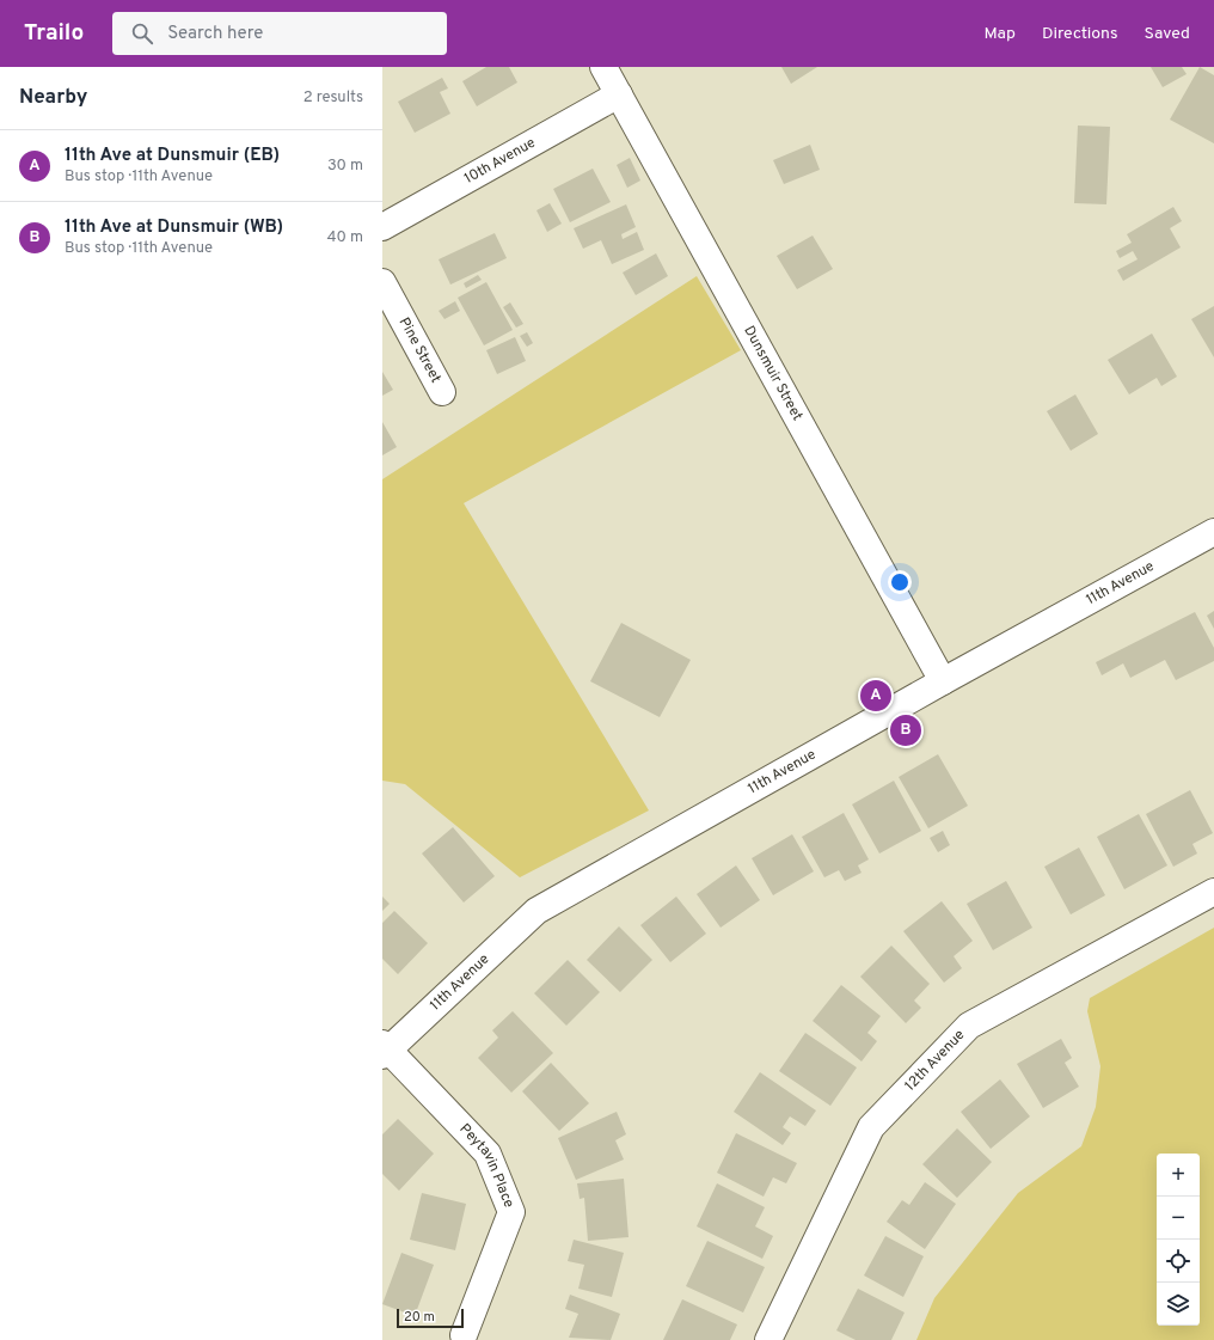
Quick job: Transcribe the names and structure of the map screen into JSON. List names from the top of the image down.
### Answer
{
  "streets": {
    "street": [
      "10th Avenue",
      "Pine Street",
      "Dunsmuir Street",
      "11th Avenue",
      "12th Avenue",
      "Peytavin Place"
    ]
  },
  "crossings": [
    ["10th Avenue", "Dunsmuir Street"],
    ["Dunsmuir Street", "11th Avenue"],
    ["11th Avenue", "Peytavin Place"]
  ],
  "scale_bar": "20 m",
  "page": {
    "header": "Trailo",
    "search": "Search here",
    "nav": ["Map", "Directions", "Saved"],
    "heading": ["Nearby", "2 results"],
    "list": [
      {
        "mark": "A",
        "name": "11th Ave at Dunsmuir (EB)",
        "note": "Bus stop · 11th Avenue",
        "value": "30 m"
      },
      {
        "mark": "B",
        "name": "11th Ave at Dunsmuir (WB)",
        "note": "Bus stop · 11th Avenue",
        "value": "40 m"
      }
    ],
    "pins": ["A", "B"],
    "map_buttons": ["+", "−"],
    "scale": "20 m"
  }
}
